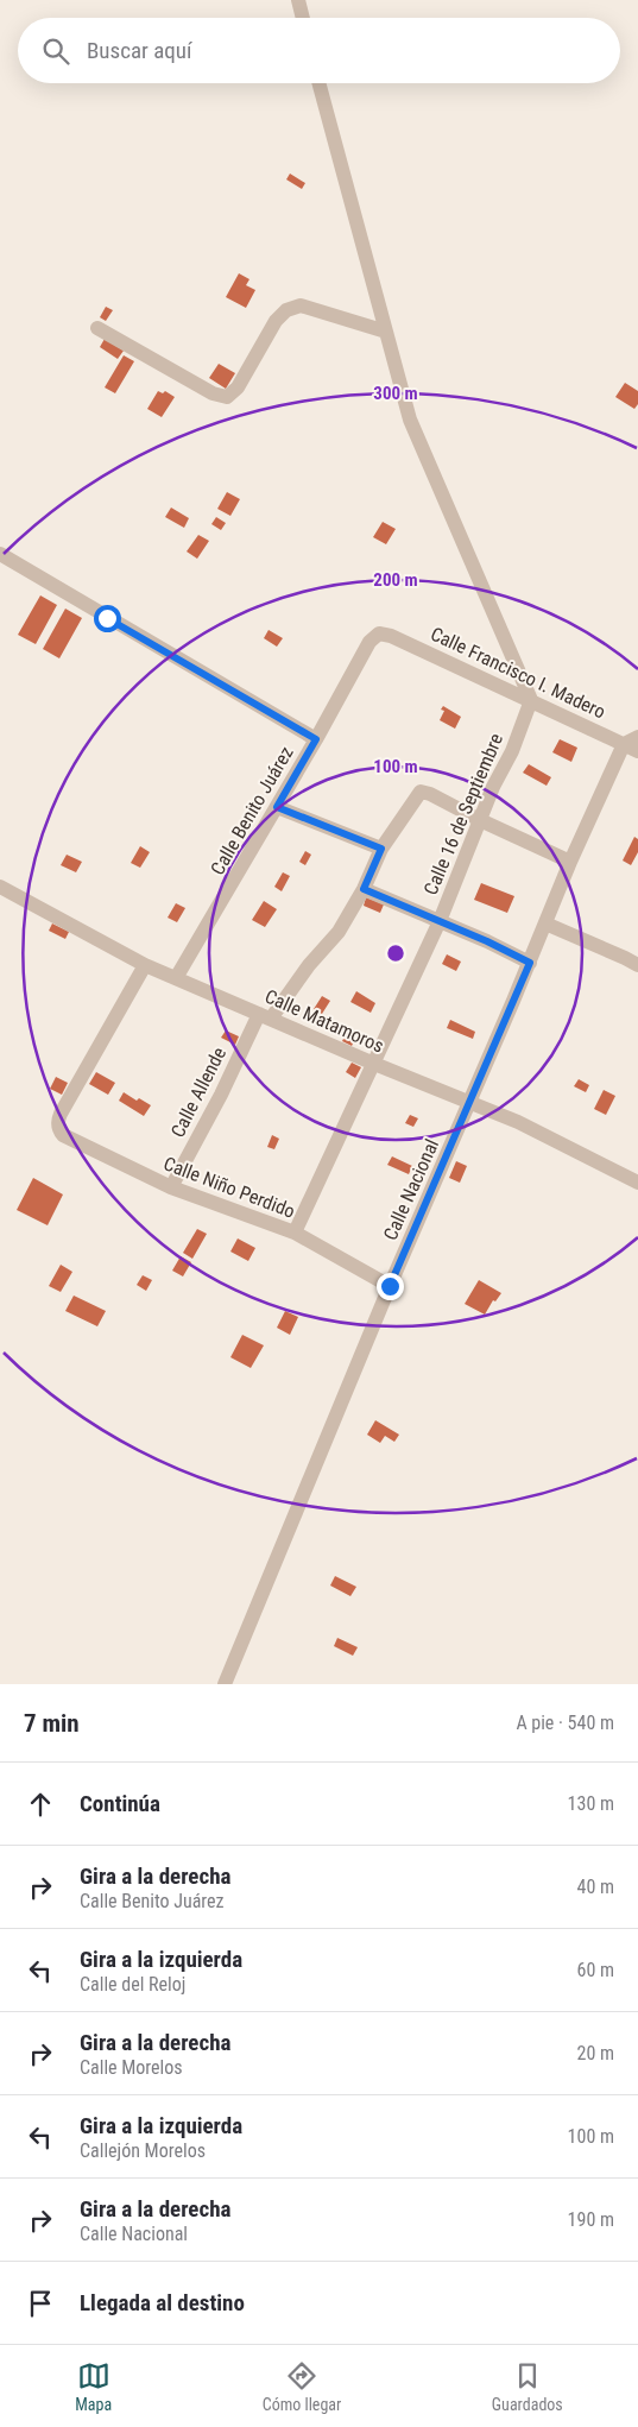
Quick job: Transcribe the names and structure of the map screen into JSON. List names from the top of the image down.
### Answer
{
  "streets": {
    "street": [
      "Calle Francisco I. Madero",
      "Calle Benito Juárez",
      "Calle 16 de Septiembre",
      "Calle Matamoros",
      "Calle Allende",
      "Calle Niño Perdido",
      "Calle Nacional"
    ]
  },
  "crossings": [
    ["Calle Francisco I. Madero", "Calle Benito Juárez"],
    ["Calle Francisco I. Madero", "Calle 16 de Septiembre"],
    ["Calle Francisco I. Madero", "Calle Nacional"],
    ["Calle Benito Juárez", "Calle Matamoros"],
    ["Calle 16 de Septiembre", "Calle Matamoros"],
    ["Calle 16 de Septiembre", "Calle Allende"],
    ["Calle 16 de Septiembre", "Calle Niño Perdido"],
    ["Calle Matamoros", "Calle Allende"],
    ["Calle Matamoros", "Calle Niño Perdido"],
    ["Calle Matamoros", "Calle Nacional"],
    ["Calle Allende", "Calle Niño Perdido"],
    ["Calle Niño Perdido", "Calle Nacional"]
  ],
  "page": {
    "search": "Buscar aquí",
    "heading": ["7 min", "A pie · 540 m"],
    "list": [
      ["Continúa", "130 m"],
      ["Gira a la derecha", "Calle Benito Juárez", "40 m"],
      ["Gira a la izquierda", "Calle del Reloj", "60 m"],
      ["Gira a la derecha", "Calle Morelos", "20 m"],
      ["Gira a la izquierda", "Callejón Morelos", "100 m"],
      ["Gira a la derecha", "Calle Nacional", "190 m"],
      "Llegada al destino"
    ],
    "nav": ["Mapa", "Cómo llegar", "Guardados"]
  },
  "rings": ["300 m", "200 m", "100 m"]
}
